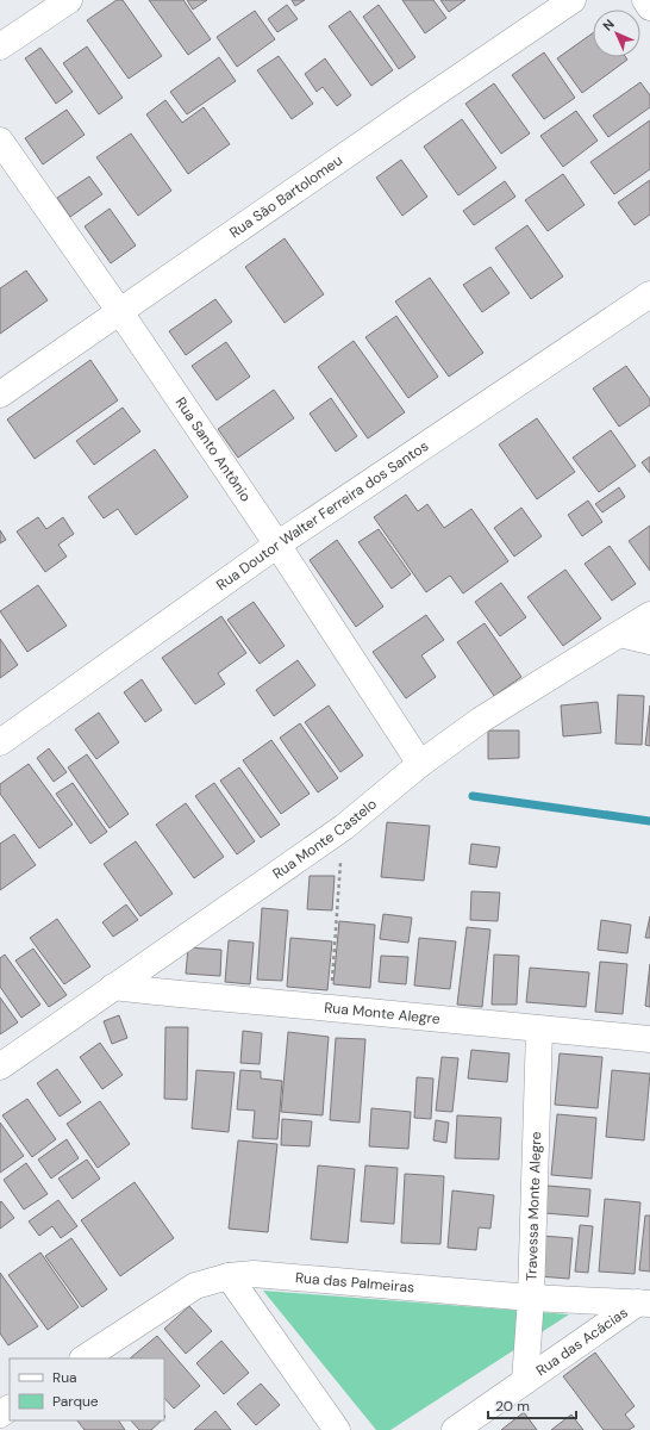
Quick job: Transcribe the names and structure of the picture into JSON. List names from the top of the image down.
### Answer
{
  "streets": {
    "street": [
      "Rua São Bartolomeu",
      "Rua Santo Antônio",
      "Rua Doutor Walter Ferreira dos Santos",
      "Rua Monte Castelo",
      "Rua Monte Alegre",
      "Travessa Monte Alegre",
      "Rua das Palmeiras",
      "Rua das Acácias"
    ]
  },
  "crossings": [
    ["Rua São Bartolomeu", "Rua Santo Antônio"],
    ["Rua Santo Antônio", "Rua Doutor Walter Ferreira dos Santos"],
    ["Rua Santo Antônio", "Rua Monte Castelo"],
    ["Rua Monte Castelo", "Rua Monte Alegre"],
    ["Rua Monte Alegre", "Travessa Monte Alegre"],
    ["Travessa Monte Alegre", "Rua das Palmeiras"],
    ["Travessa Monte Alegre", "Rua das Acácias"],
    ["Rua das Palmeiras", "Rua das Acácias"]
  ],
  "legend": ["Rua", "Parque"],
  "scale_bar": "20 m",
  "north": "top left"
}
